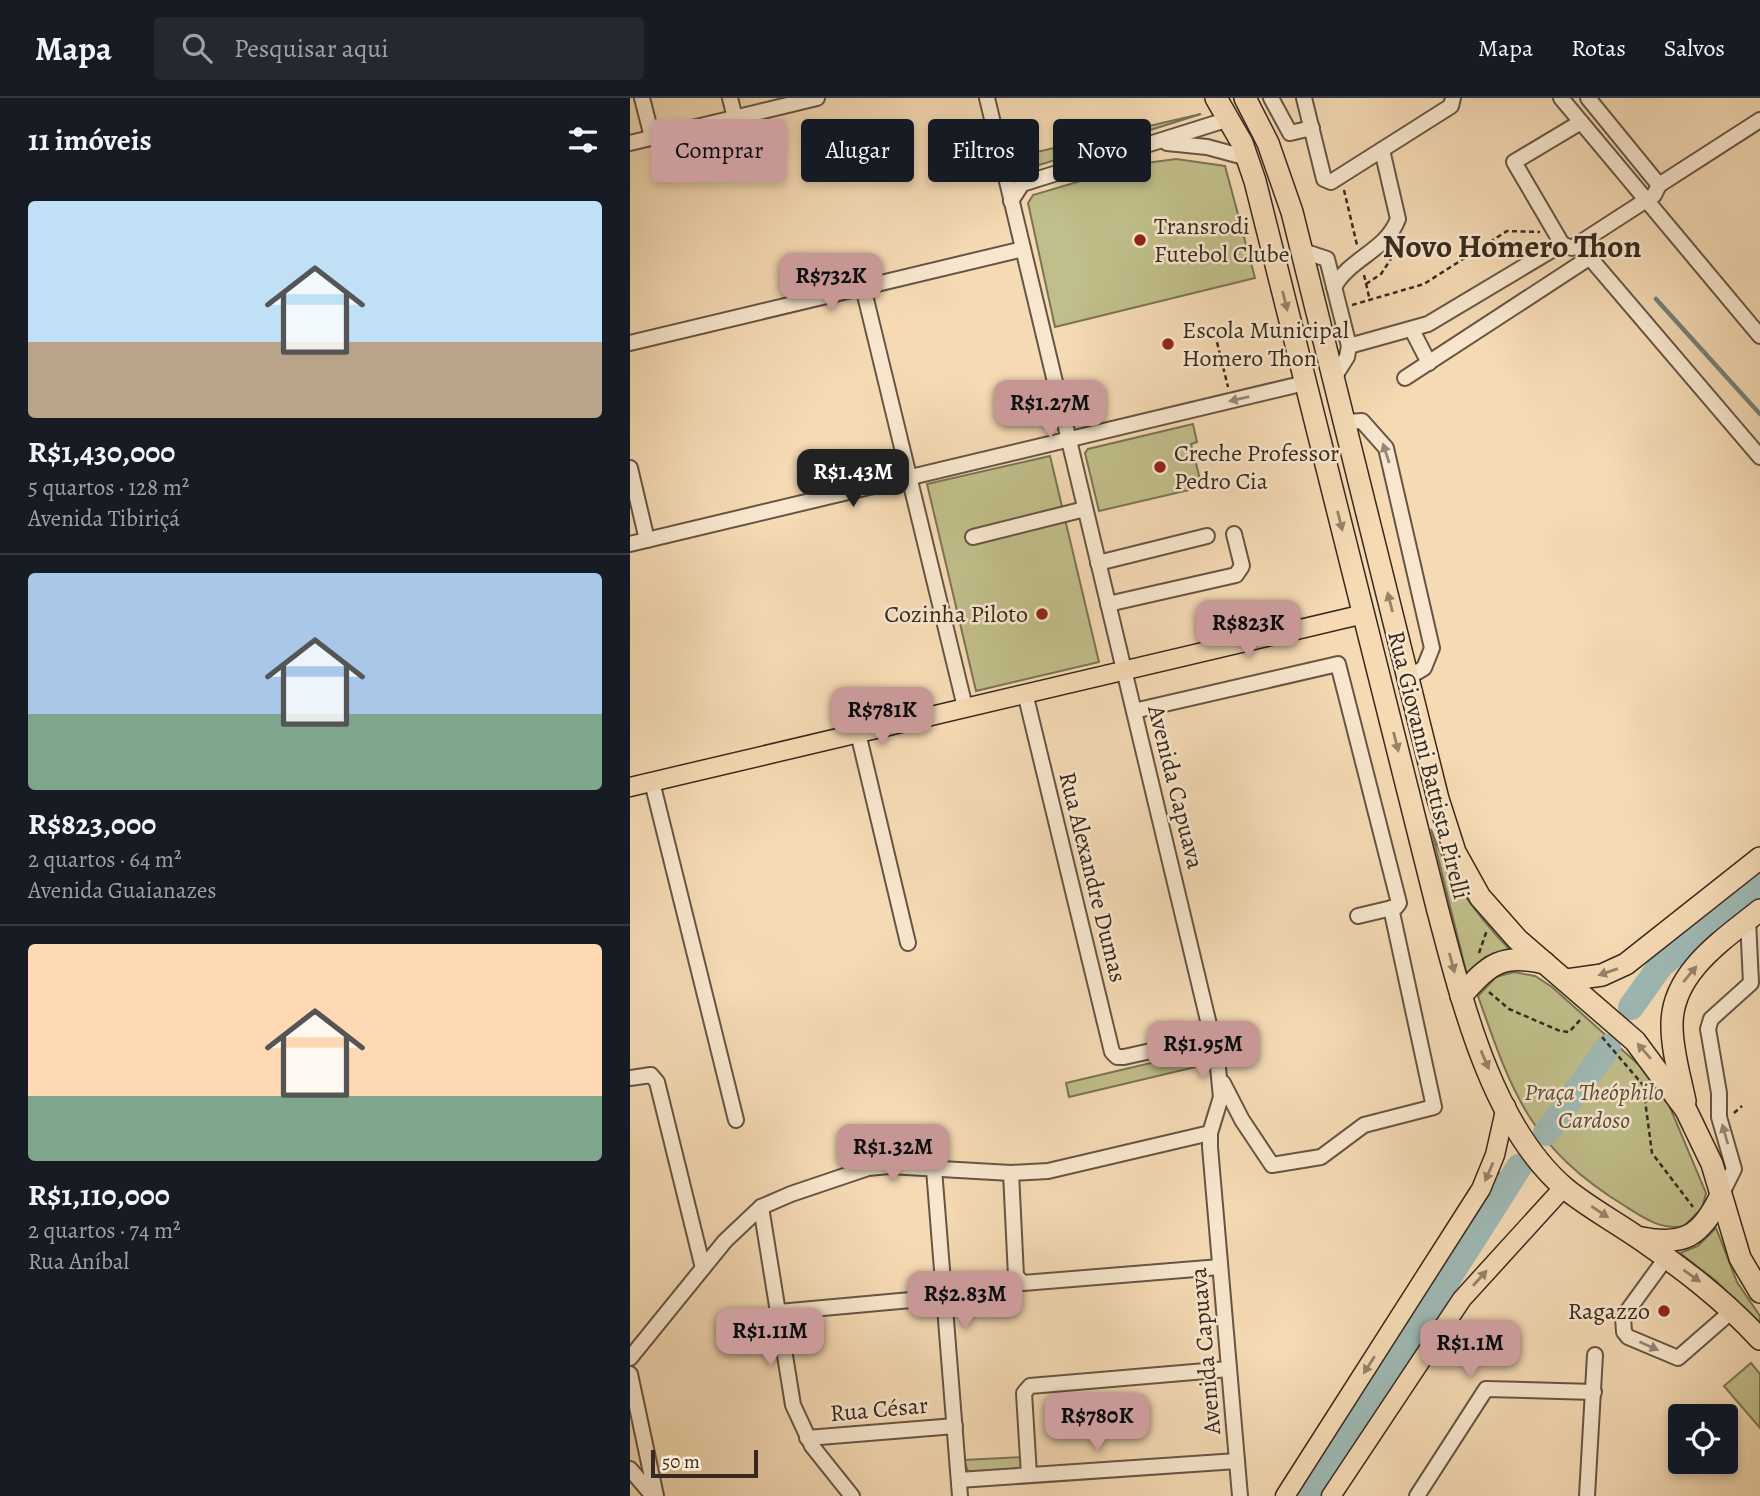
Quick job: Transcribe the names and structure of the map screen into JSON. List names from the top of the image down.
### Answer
{
  "streets": {
    "highway": ["Rua Giovanni Battista Pirelli"],
    "street": ["Avenida Capuava", "Rua Alexandre Dumas", "Rua César"]
  },
  "crossings": [
    ["Avenida Capuava", "Rua Alexandre Dumas"]
  ],
  "districts": ["Novo Homero Thon"],
  "parks": ["Praça Theóphilo Cardoso"],
  "places": [
    "Transrodi Futebol Clube",
    "Escola Municipal Homero Thon",
    "Creche Professor Pedro Cia",
    "Cozinha Piloto",
    "Ragazzo"
  ],
  "scale_bar": "50 m",
  "page": {
    "header": "Mapa",
    "search": "Pesquisar aqui",
    "nav": ["Mapa", "Rotas", "Salvos"],
    "heading": "11 imóveis",
    "chip": [
      "Comprar",
      "Alugar",
      "Filtros",
      "Novo"
    ],
    "list": [
      {
        "name": "R$1,430,000",
        "note": "5 quartos · 128 m² · Avenida Tibiriçá"
      },
      {
        "name": "R$823,000",
        "note": "2 quartos · 64 m² · Avenida Guaianazes"
      },
      {
        "name": "R$1,110,000",
        "note": "2 quartos · 74 m² · Rua Aníbal"
      }
    ],
    "price": [
      "R$732K",
      "R$1.27M",
      "R$1.43M",
      "R$823K",
      "R$781K",
      "R$1.95M",
      "R$1.32M",
      "R$2.83M",
      "R$1.11M",
      "R$1.1M",
      "R$780K"
    ],
    "scale": "50 m"
  }
}
